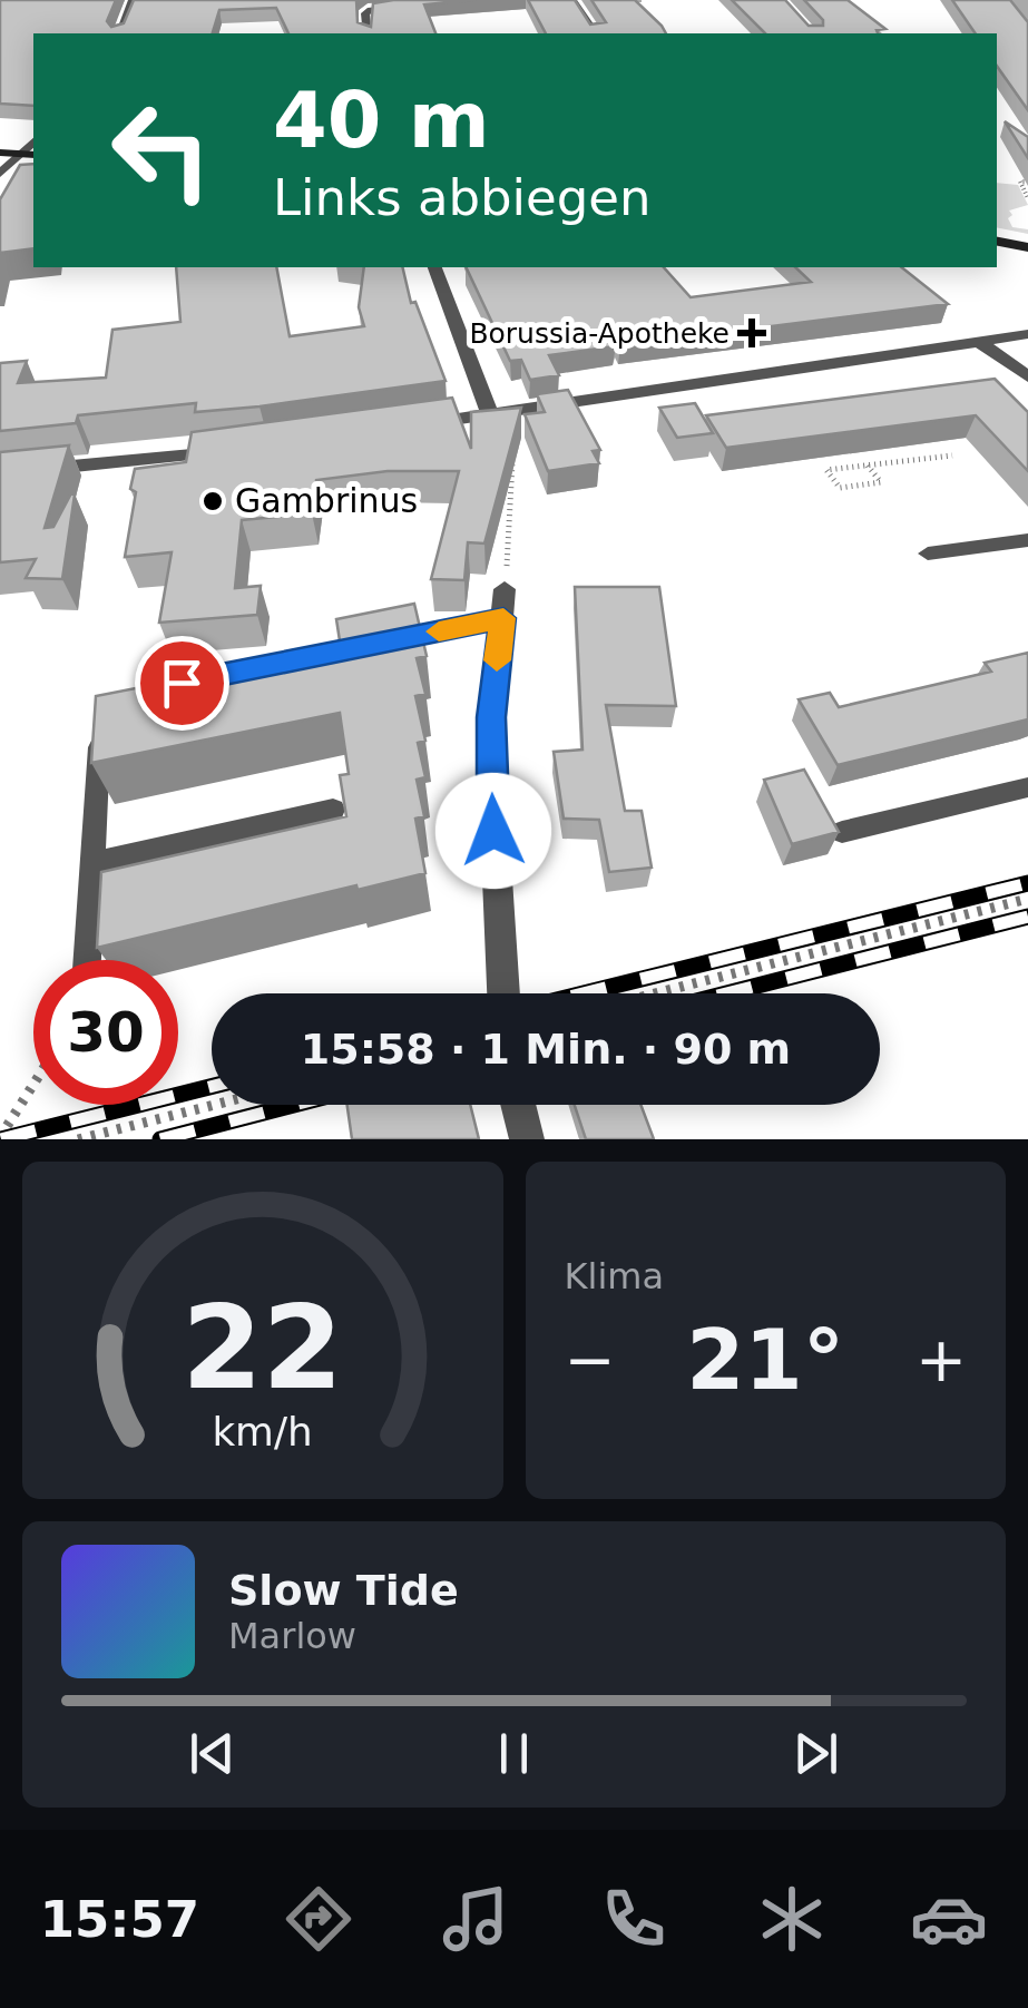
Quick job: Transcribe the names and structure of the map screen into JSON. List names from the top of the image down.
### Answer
{
  "places": {
    "health": ["Borussia-Apotheke"],
    "other": ["Gambrinus"]
  },
  "page": {
    "turn": ["40 m", "Links abbiegen"],
    "limit": "30",
    "trip": "15:58 · 1 Min. · 90 m",
    "tile": "Klima",
    "heat": ["−", "21°", "+"],
    "song": ["Slow Tide", "Marlow"],
    "tabs": "15:57",
    "gauge": ["22", "km/h"]
  }
}
